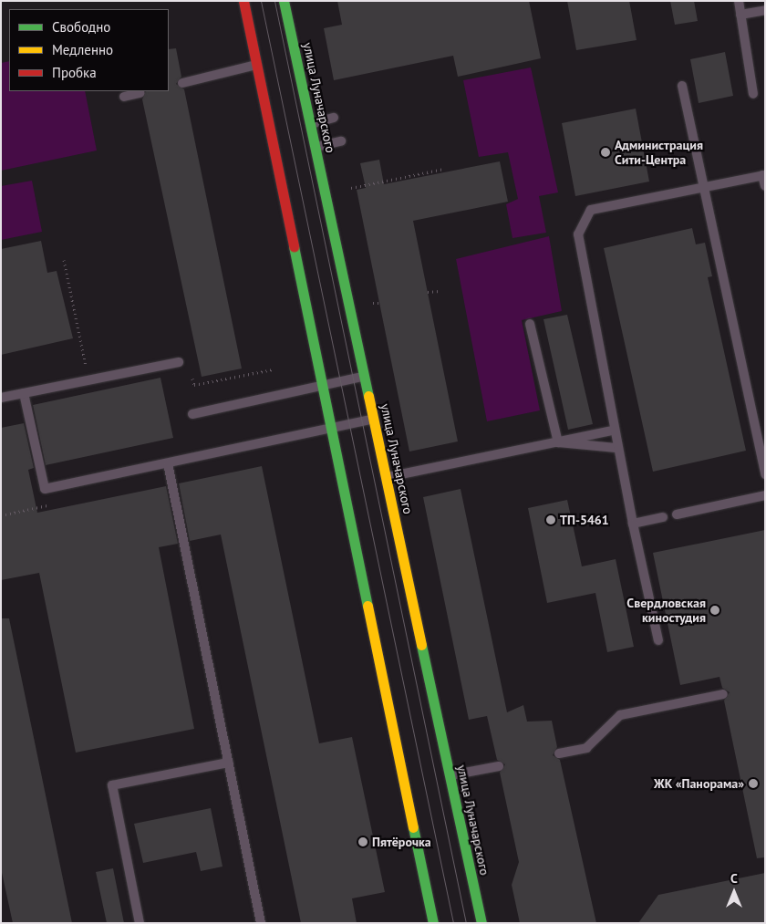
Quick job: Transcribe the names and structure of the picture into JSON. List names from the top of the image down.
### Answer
{
  "streets": {
    "main road": ["улица Луначарского"]
  },
  "places": [
    "Администрация Сити-Центра",
    "ТП-5461",
    "Свердловская киностудия",
    "ЖК «Панорама»",
    "Пятёрочка"
  ],
  "legend": ["Свободно", "Медленно", "Пробка"],
  "north": "top"
}
